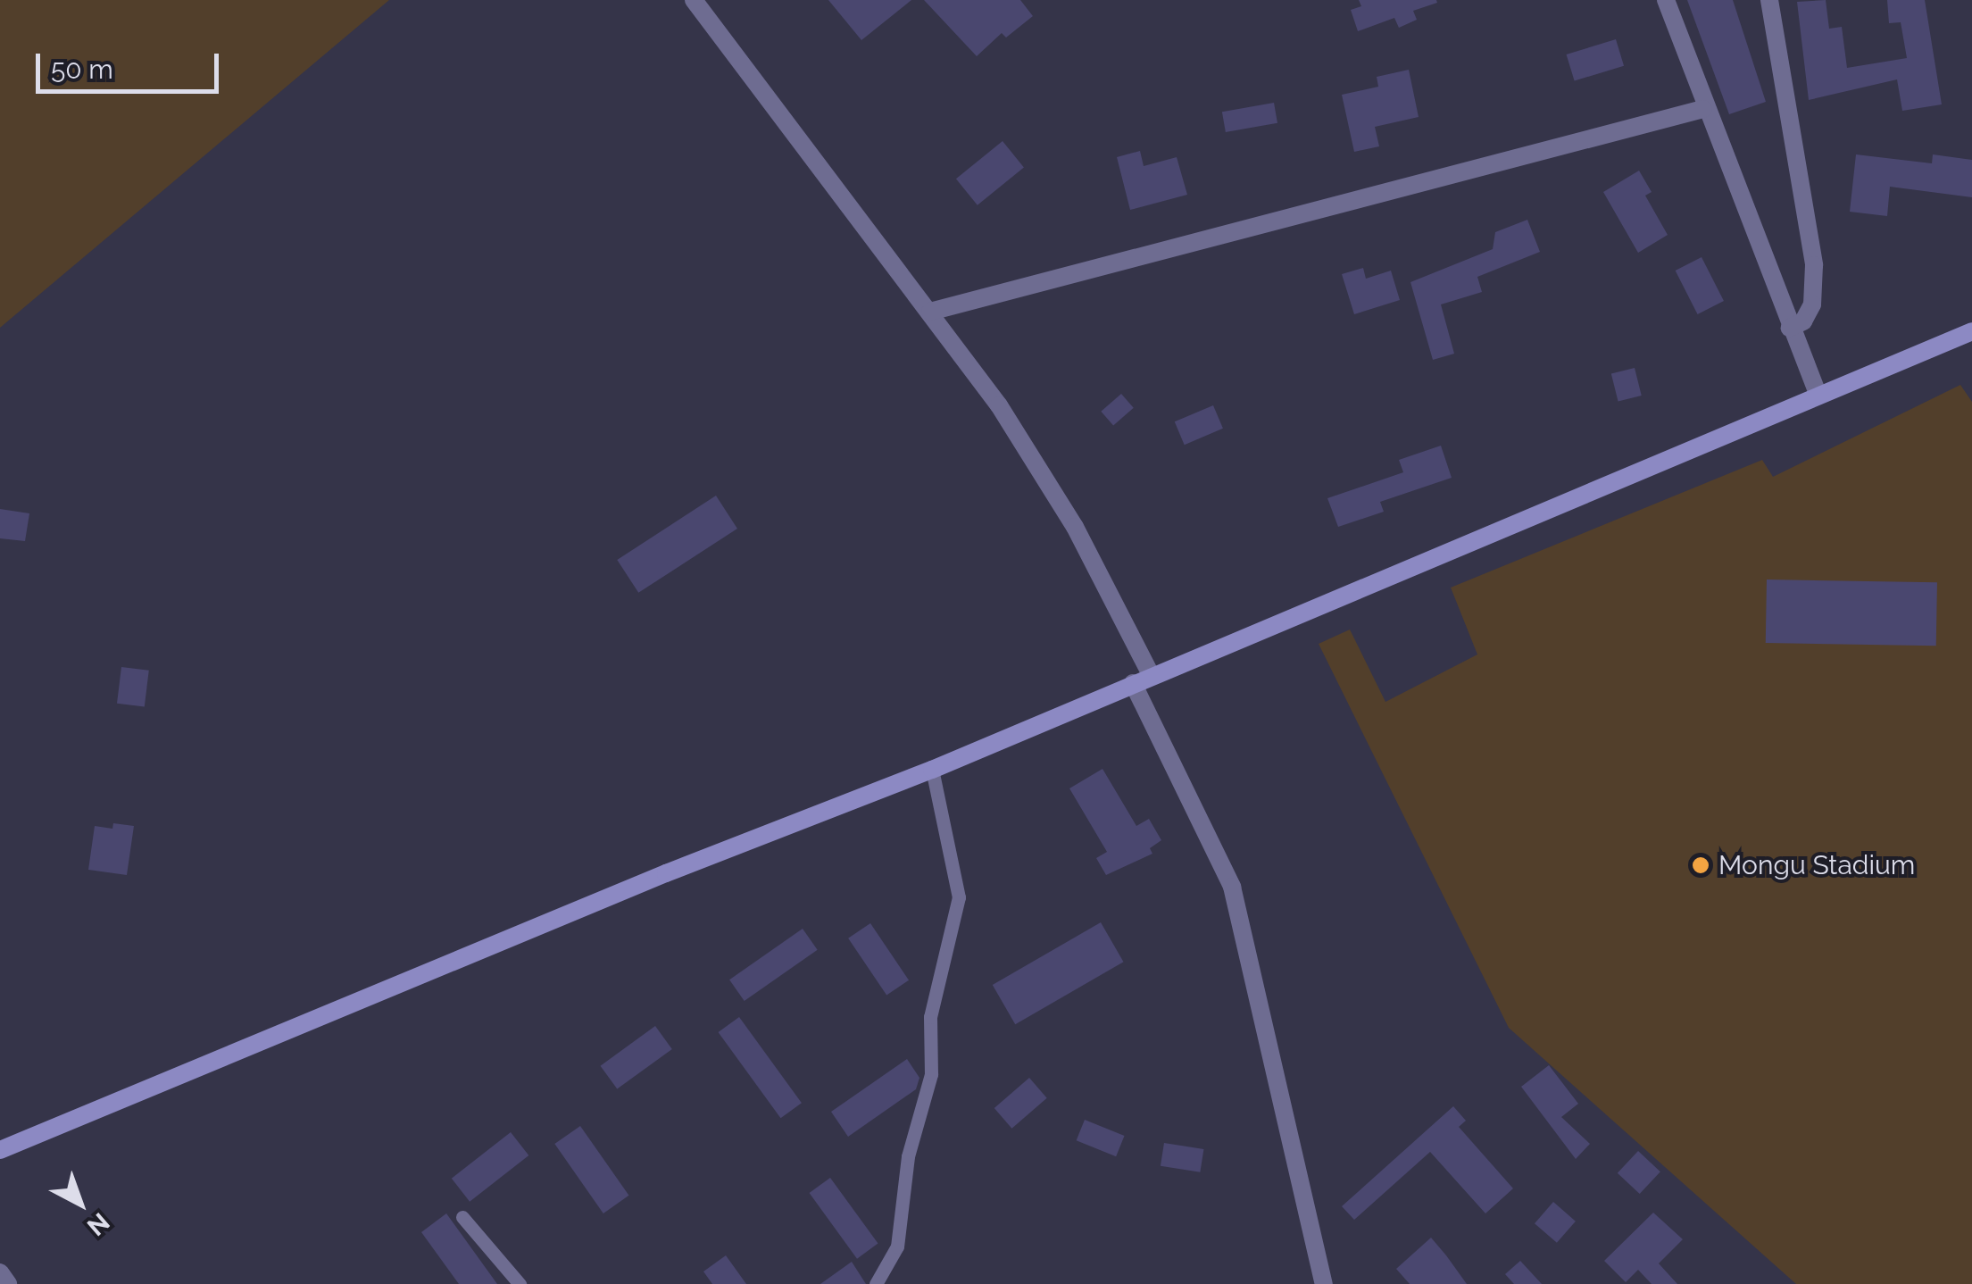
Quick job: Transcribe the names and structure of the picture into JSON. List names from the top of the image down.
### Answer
{
  "places": ["Mongu Stadium"],
  "scale_bar": "50 m",
  "north": "bottom right"
}
